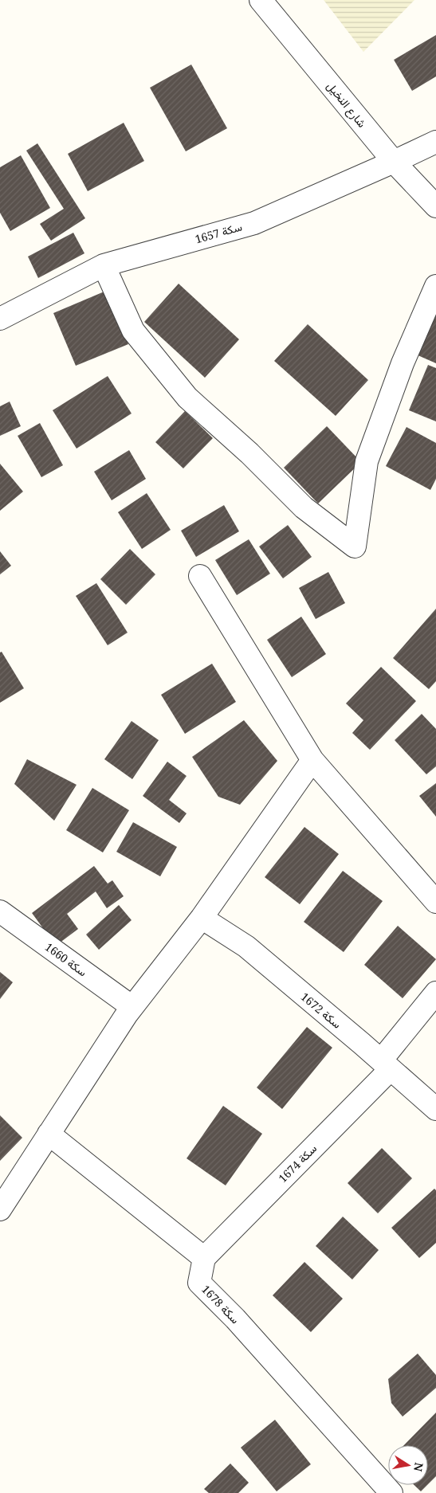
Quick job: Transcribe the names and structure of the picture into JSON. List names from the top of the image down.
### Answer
{
  "streets": {
    "street": [
      "شارع النخيل",
      "سكة 1657",
      "سكة 1660",
      "سكة 1672",
      "سكة 1674",
      "سكة 1678"
    ]
  },
  "crossings": [
    ["شارع النخيل", "سكة 1657"],
    ["سكة 1672", "سكة 1674"],
    ["سكة 1674", "سكة 1678"]
  ],
  "north": "right"
}
